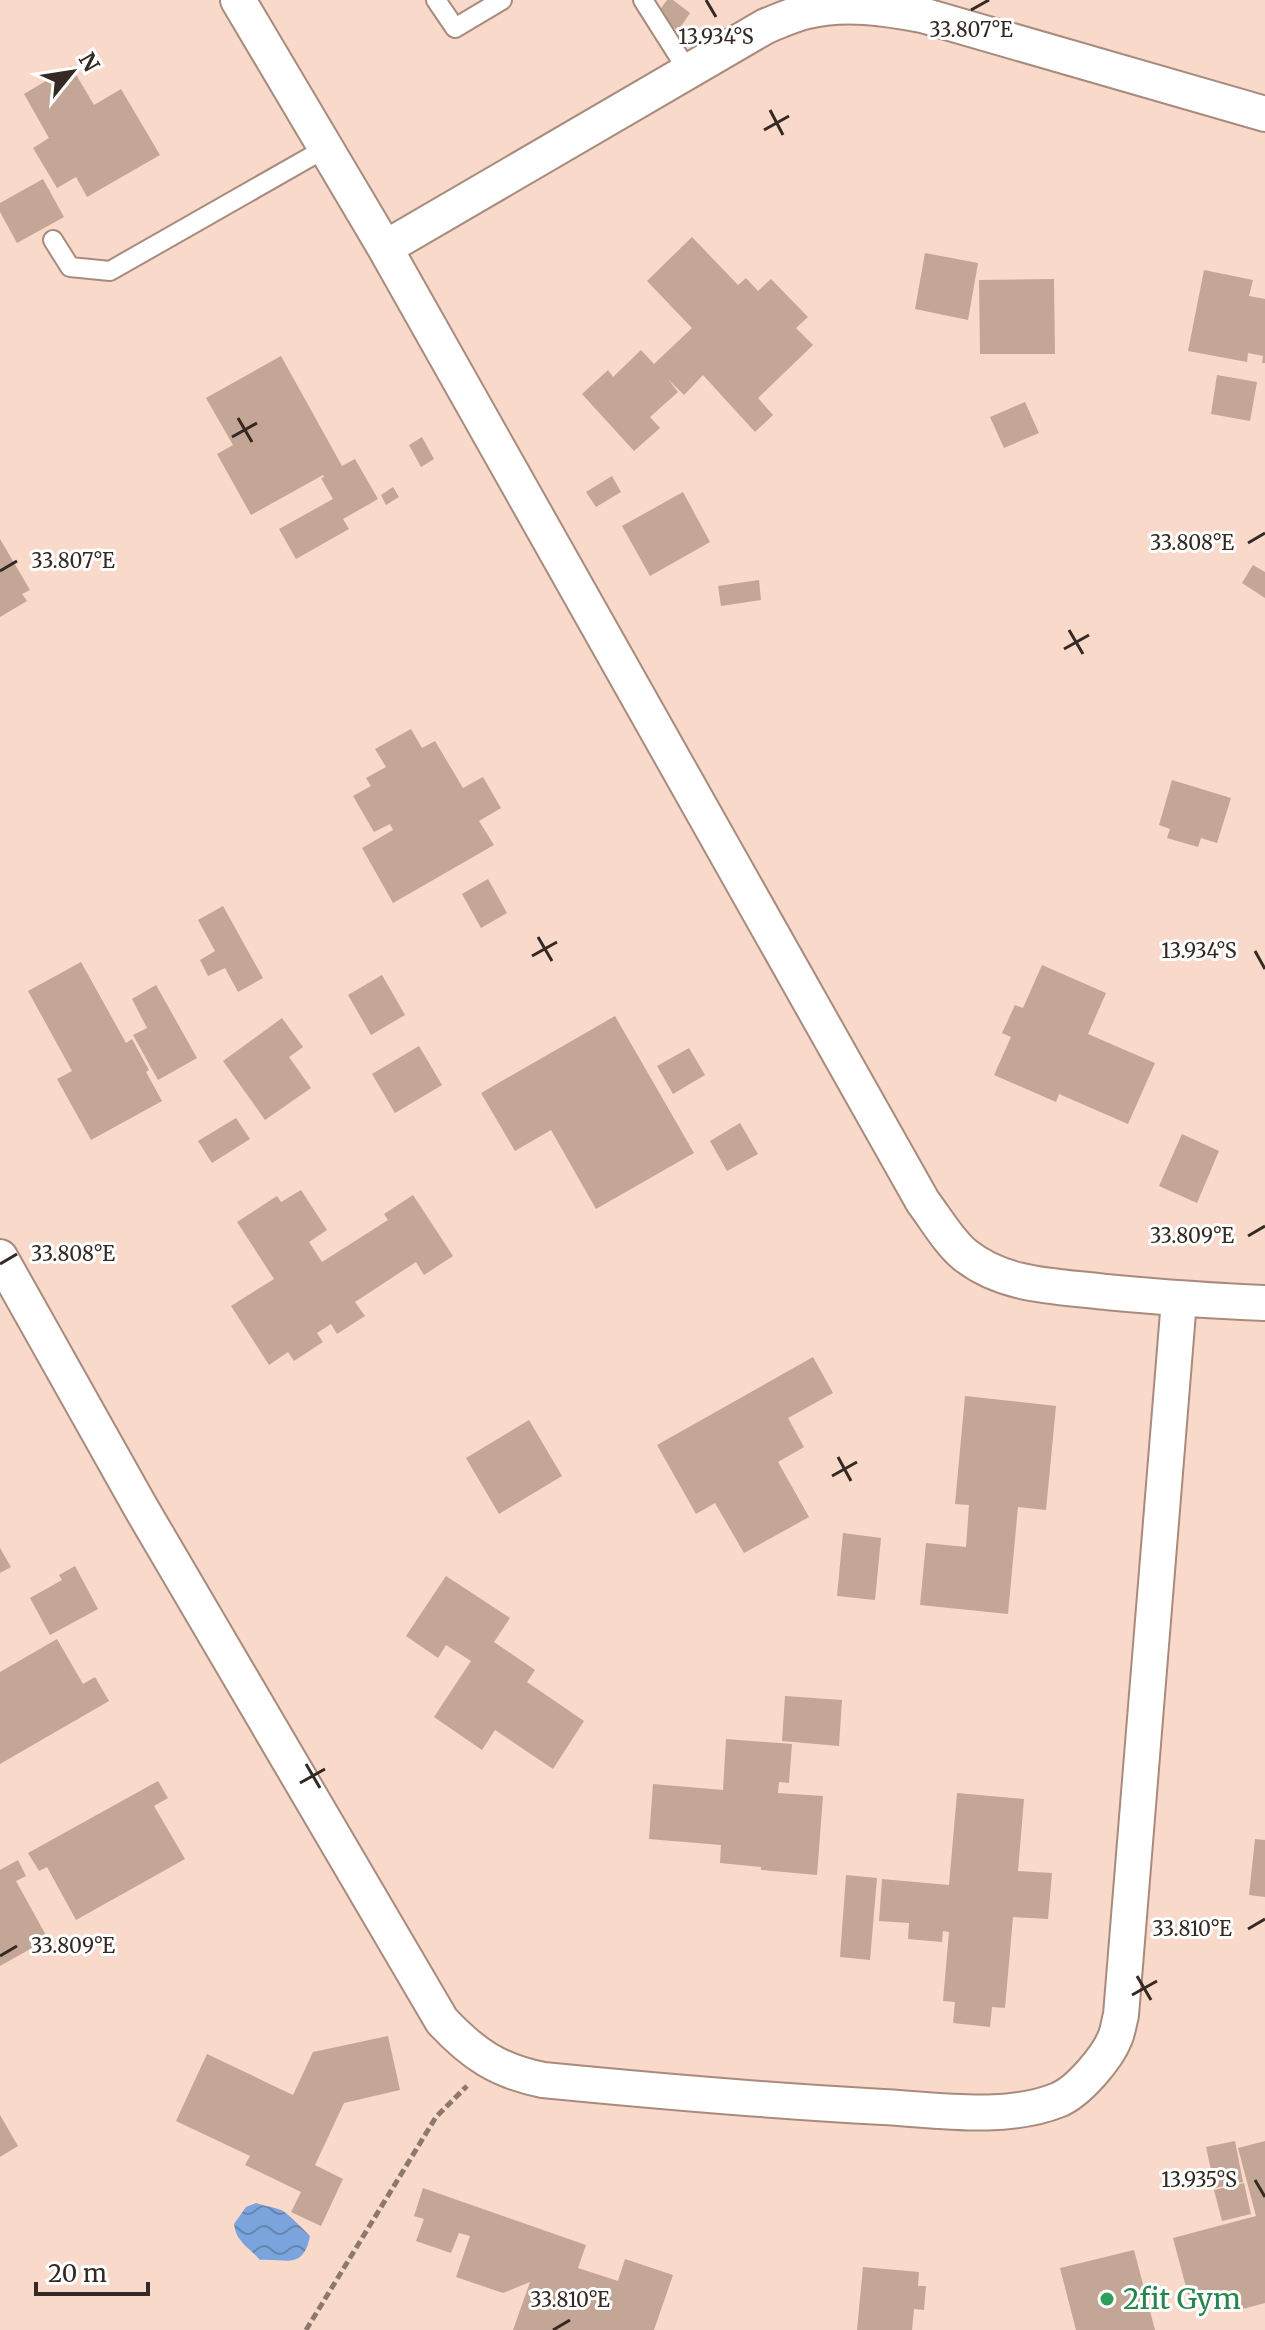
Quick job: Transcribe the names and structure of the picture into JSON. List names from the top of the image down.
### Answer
{
  "places": ["2fit Gym"],
  "scale_bar": "20 m",
  "north": "top right",
  "coordinates": [
    "33.807°E",
    "13.934°S",
    "33.808°E",
    "33.809°E",
    "33.810°E",
    "13.935°S"
  ]
}
